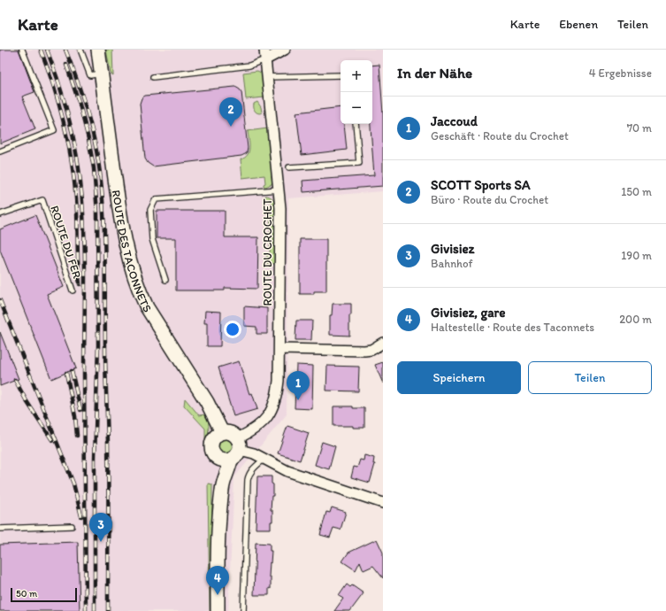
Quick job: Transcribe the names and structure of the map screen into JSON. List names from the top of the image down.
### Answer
{
  "streets": {
    "street": ["ROUTE DES TACONNETS", "ROUTE DU CROCHET"],
    "lane": ["ROUTE DU FER"]
  },
  "crossings": [
    ["ROUTE DES TACONNETS", "ROUTE DU CROCHET"]
  ],
  "scale_bar": "50 m",
  "page": {
    "header": "Karte",
    "nav": ["Karte", "Ebenen", "Teilen"],
    "heading": ["In der Nähe", "4 Ergebnisse"],
    "map_buttons": ["+", "−"],
    "list": [
      {
        "mark": "1",
        "name": "Jaccoud",
        "note": "Geschäft · Route du Crochet",
        "value": "70 m"
      },
      {
        "mark": "2",
        "name": "SCOTT Sports SA",
        "note": "Büro · Route du Crochet",
        "value": "150 m"
      },
      {
        "mark": "3",
        "name": "Givisiez",
        "note": "Bahnhof",
        "value": "190 m"
      },
      {
        "mark": "4",
        "name": "Givisiez, gare",
        "note": "Haltestelle · Route des Taconnets",
        "value": "200 m"
      }
    ],
    "pins": [
      "2",
      "1",
      "3",
      "4"
    ],
    "buttons": ["Speichern", "Teilen"],
    "scale": "50 m"
  }
}
